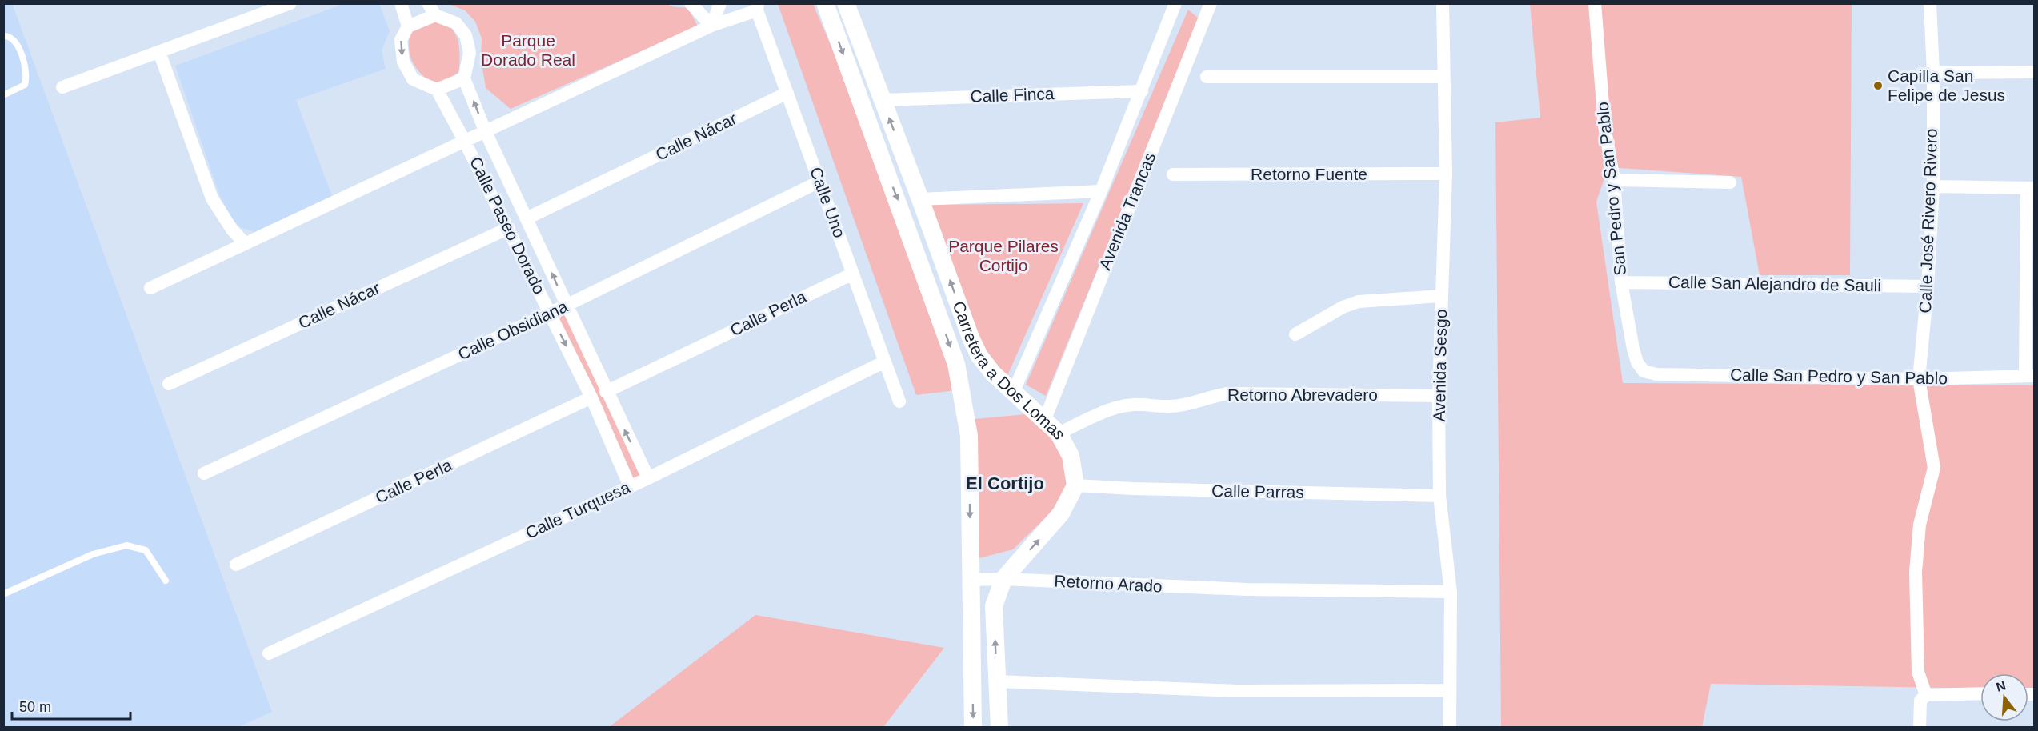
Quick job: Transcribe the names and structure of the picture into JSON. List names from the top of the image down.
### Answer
{
  "streets": {
    "main road": ["Carretera a Dos Lomas"],
    "street": [
      "Calle Finca",
      "Calle Nácar",
      "Retorno Fuente",
      "San Pedro y San Pablo",
      "Calle Uno",
      "Avenida Trancas",
      "Calle José Rivero Rivero",
      "Calle Paseo Dorado",
      "Calle San Alejandro de Sauli",
      "Calle Perla",
      "Calle Obsidiana",
      "Avenida Sesgo",
      "Calle San Pedro y San Pablo",
      "Retorno Abrevadero",
      "Calle Parras",
      "Calle Turquesa",
      "Retorno Arado"
    ]
  },
  "crossings": [
    ["Calle Finca", "Avenida Trancas"],
    ["Calle Finca", "Carretera a Dos Lomas"],
    ["Calle Nácar", "Calle Uno"],
    ["Calle Nácar", "Calle Paseo Dorado"],
    ["Retorno Fuente", "Avenida Sesgo"],
    ["San Pedro y San Pablo", "Calle San Alejandro de Sauli"],
    ["San Pedro y San Pablo", "Calle San Pedro y San Pablo"],
    ["Calle Uno", "Calle Perla"],
    ["Calle Uno", "Calle Obsidiana"],
    ["Calle Uno", "Calle Turquesa"],
    ["Avenida Trancas", "Carretera a Dos Lomas"],
    ["Calle José Rivero Rivero", "Calle San Alejandro de Sauli"],
    ["Calle José Rivero Rivero", "Calle San Pedro y San Pablo"],
    ["Calle Paseo Dorado", "Calle Perla"],
    ["Calle Paseo Dorado", "Calle Obsidiana"],
    ["Calle Paseo Dorado", "Calle Turquesa"],
    ["Avenida Sesgo", "Retorno Abrevadero"],
    ["Avenida Sesgo", "Calle Parras"],
    ["Avenida Sesgo", "Retorno Arado"],
    ["Carretera a Dos Lomas", "Retorno Abrevadero"],
    ["Carretera a Dos Lomas", "Calle Parras"],
    ["Carretera a Dos Lomas", "Retorno Arado"]
  ],
  "districts": ["El Cortijo"],
  "parks": ["Parque Dorado Real", "Parque Pilares Cortijo"],
  "places": ["Capilla San Felipe de Jesus"],
  "scale_bar": "50 m",
  "north": "top"
}
